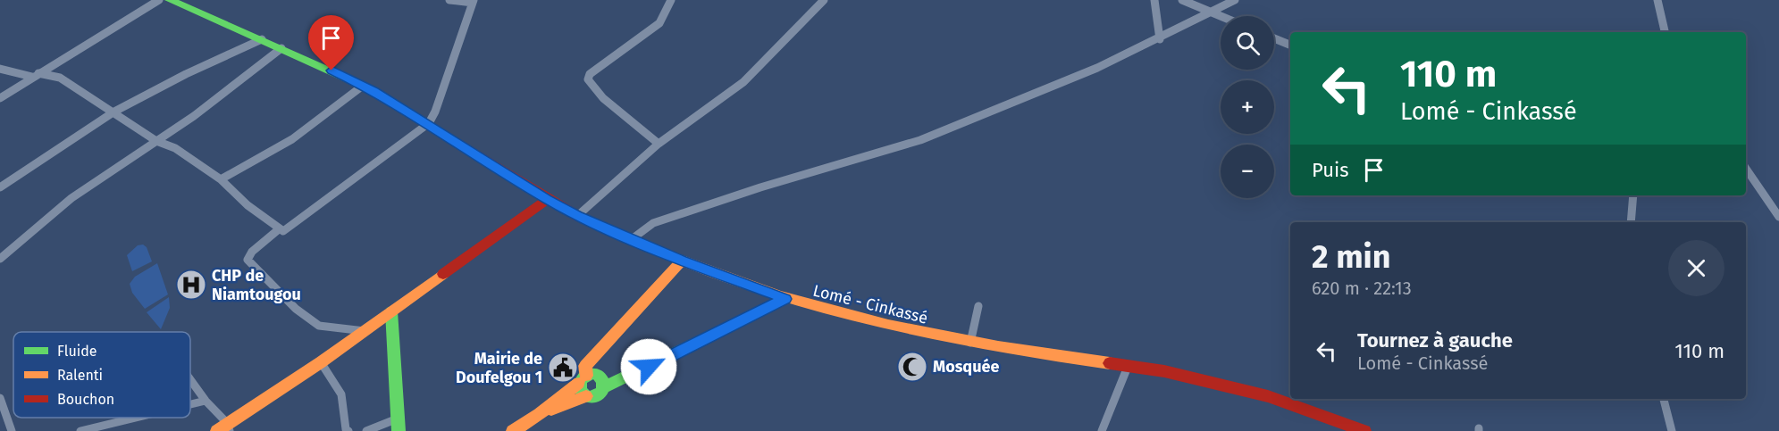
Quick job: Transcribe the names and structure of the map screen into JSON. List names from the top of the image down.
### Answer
{
  "streets": {
    "main road": ["Lomé - Cinkassé"]
  },
  "places": {
    "hospital": ["CHP de Niamtougou"],
    "mosque": ["Mosquée"],
    "public building": ["Mairie de Doufelgou 1"]
  },
  "legend": ["Fluide", "Ralenti", "Bouchon"],
  "page": {
    "map_buttons": ["+", "−"],
    "turn": ["110 m", "Lomé - Cinkassé"],
    "then": "Puis",
    "heading": ["2 min", "620 m · 22:13"],
    "list": [
      {
        "name": "Tournez à gauche",
        "note": "Lomé - Cinkassé",
        "value": "110 m"
      }
    ]
  }
}
